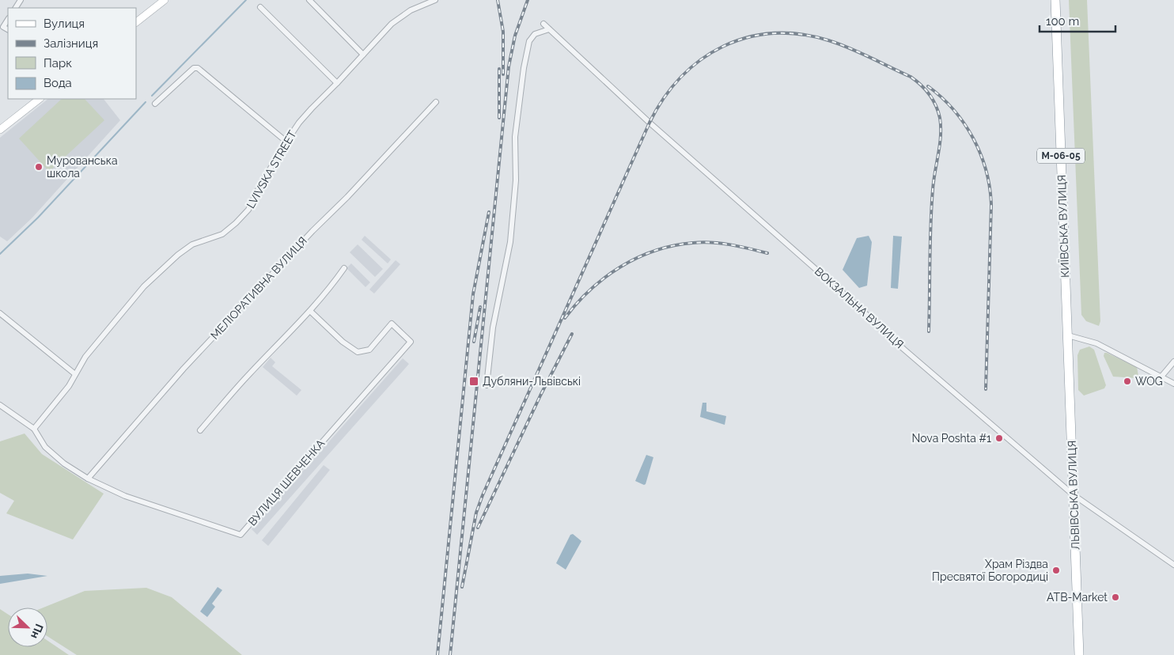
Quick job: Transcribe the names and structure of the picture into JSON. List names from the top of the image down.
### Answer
{
  "streets": {
    "highway": ["М-06-05", "КИЇВСЬКА ВУЛИЦЯ", "ЛЬВІВСЬКА ВУЛИЦЯ"],
    "street": [
      "LVIVSKA STREET",
      "МЕЛІОРАТИВНА ВУЛИЦЯ",
      "ВОКЗАЛЬНА ВУЛИЦЯ",
      "ВУЛИЦЯ ШЕВЧЕНКА"
    ]
  },
  "crossings": [
    ["LVIVSKA STREET", "ВУЛИЦЯ ШЕВЧЕНКА"],
    ["КИЇВСЬКА ВУЛИЦЯ", "ЛЬВІВСЬКА ВУЛИЦЯ"],
    ["МЕЛІОРАТИВНА ВУЛИЦЯ", "ВУЛИЦЯ ШЕВЧЕНКА"],
    ["ВОКЗАЛЬНА ВУЛИЦЯ", "ЛЬВІВСЬКА ВУЛИЦЯ"]
  ],
  "places": {
    "other": [
      "Мурованська школа",
      "WOG",
      "Nova Poshta #1",
      "Храм Різдва Пресвятої Богородиці",
      "ATB-Market"
    ],
    "transit": ["Дубляни-Львівські"]
  },
  "legend": [
    "Вулиця",
    "Залізниця",
    "Парк",
    "Вода"
  ],
  "scale_bar": "100 m",
  "north": "bottom right"
}
